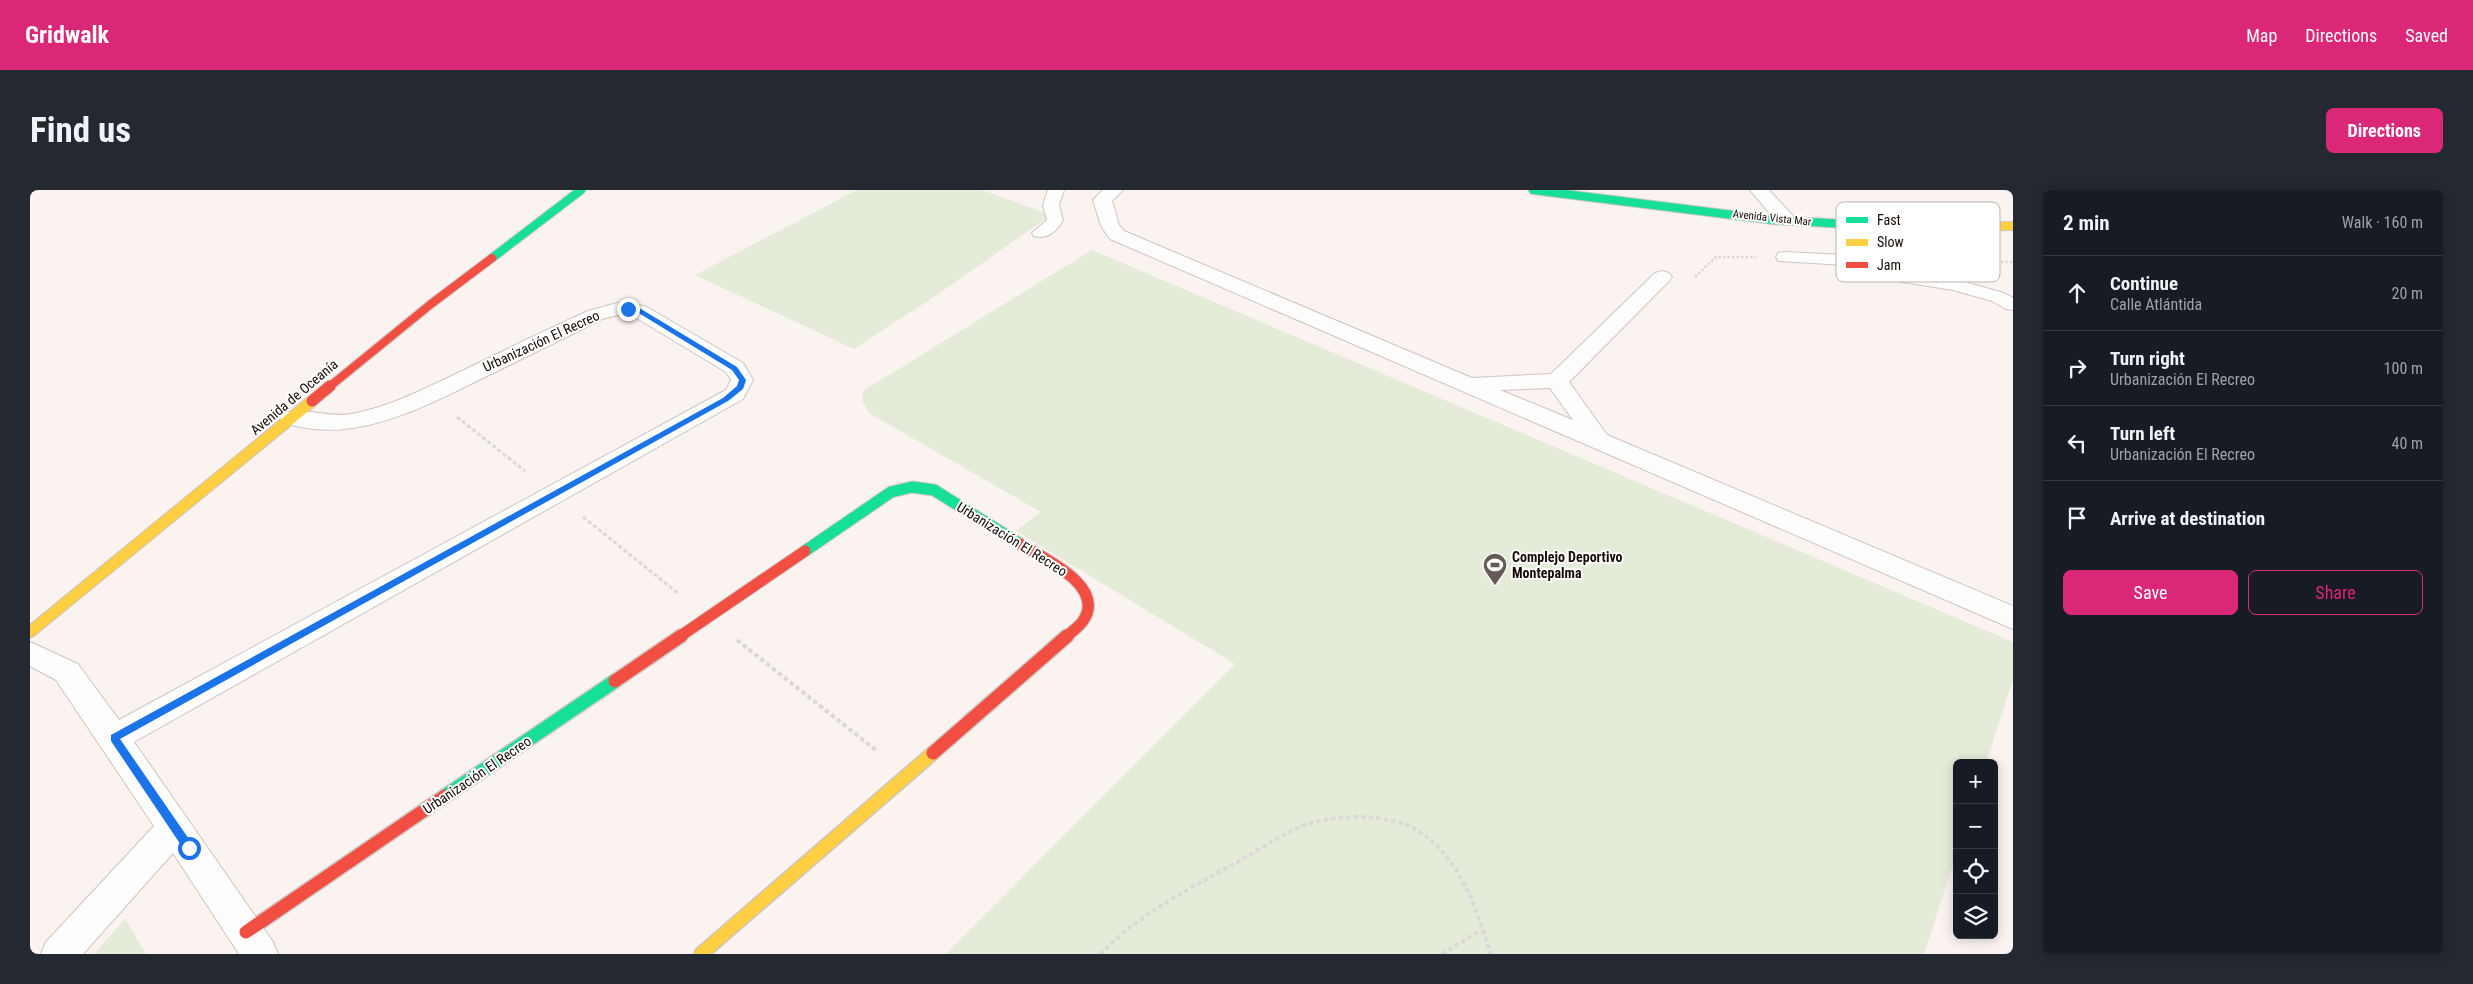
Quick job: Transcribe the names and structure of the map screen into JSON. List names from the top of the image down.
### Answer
{
  "streets": {
    "street": ["Avenida Vista Mar", "Urbanización El Recreo", "Avenida de Oceanía"]
  },
  "crossings": [
    ["Urbanización El Recreo", "Avenida de Oceanía"]
  ],
  "places": {
    "sports": ["Complejo Deportivo Montepalma"]
  },
  "legend": ["Fast", "Slow", "Jam"],
  "page": {
    "header": "Gridwalk",
    "nav": ["Map", "Directions", "Saved"],
    "buttons": [
      "Directions",
      ["Save", "Share"]
    ],
    "title": "Find us",
    "heading": ["2 min", "Walk · 160 m"],
    "list": [
      ["Continue", "Calle Atlántida", "20 m"],
      ["Turn right", "Urbanización El Recreo", "100 m"],
      ["Turn left", "Urbanización El Recreo", "40 m"],
      "Arrive at destination"
    ],
    "map_buttons": ["+", "−"]
  }
}
